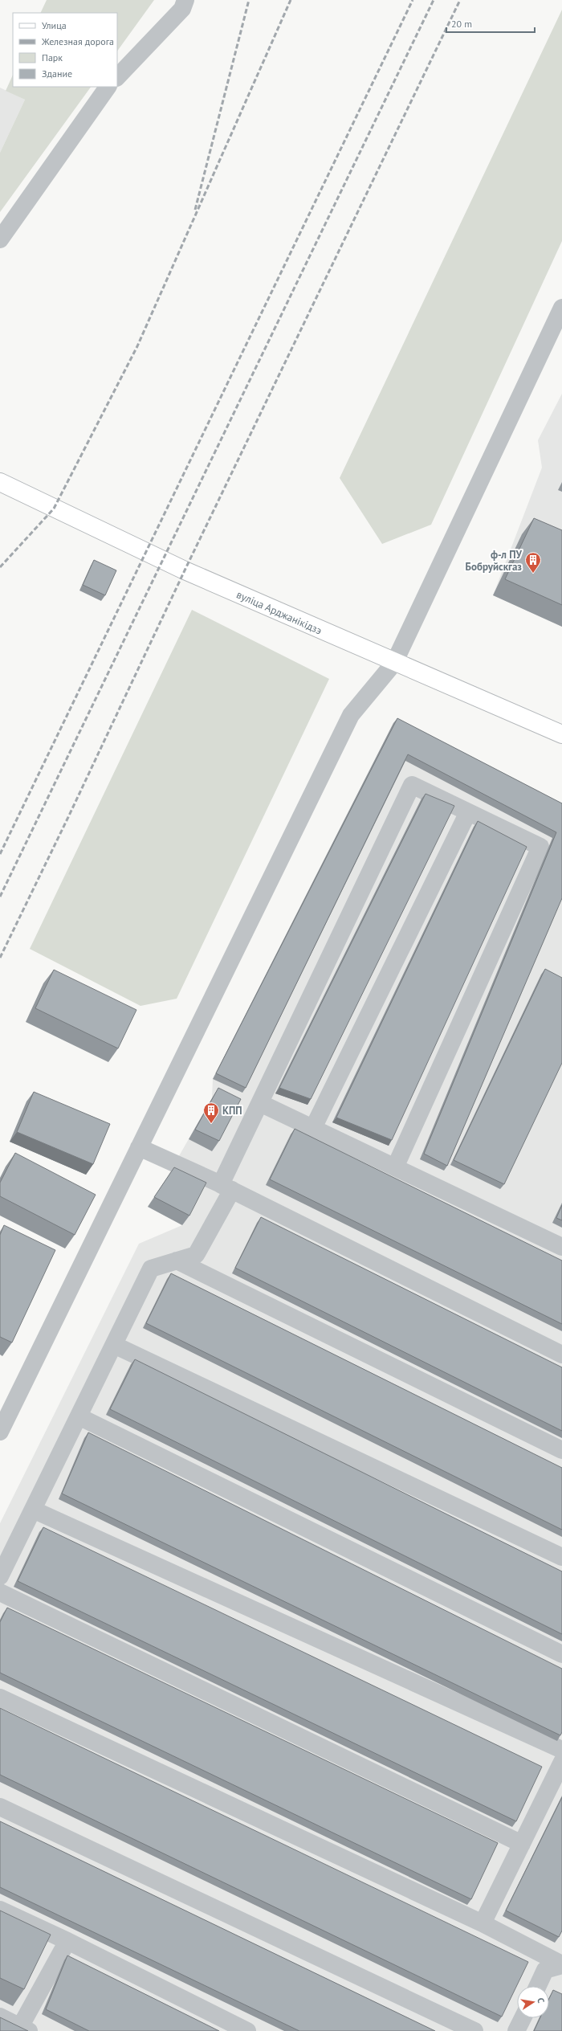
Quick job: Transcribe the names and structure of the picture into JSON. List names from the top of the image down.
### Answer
{
  "streets": {
    "main road": ["вуліца Арджанікідзэ"]
  },
  "places": {
    "building": ["ф-л ПУ Бобруйскгаз", "КПП"]
  },
  "legend": [
    "Улица",
    "Железная дорога",
    "Парк",
    "Здание"
  ],
  "scale_bar": "20 m",
  "north": "right"
}
